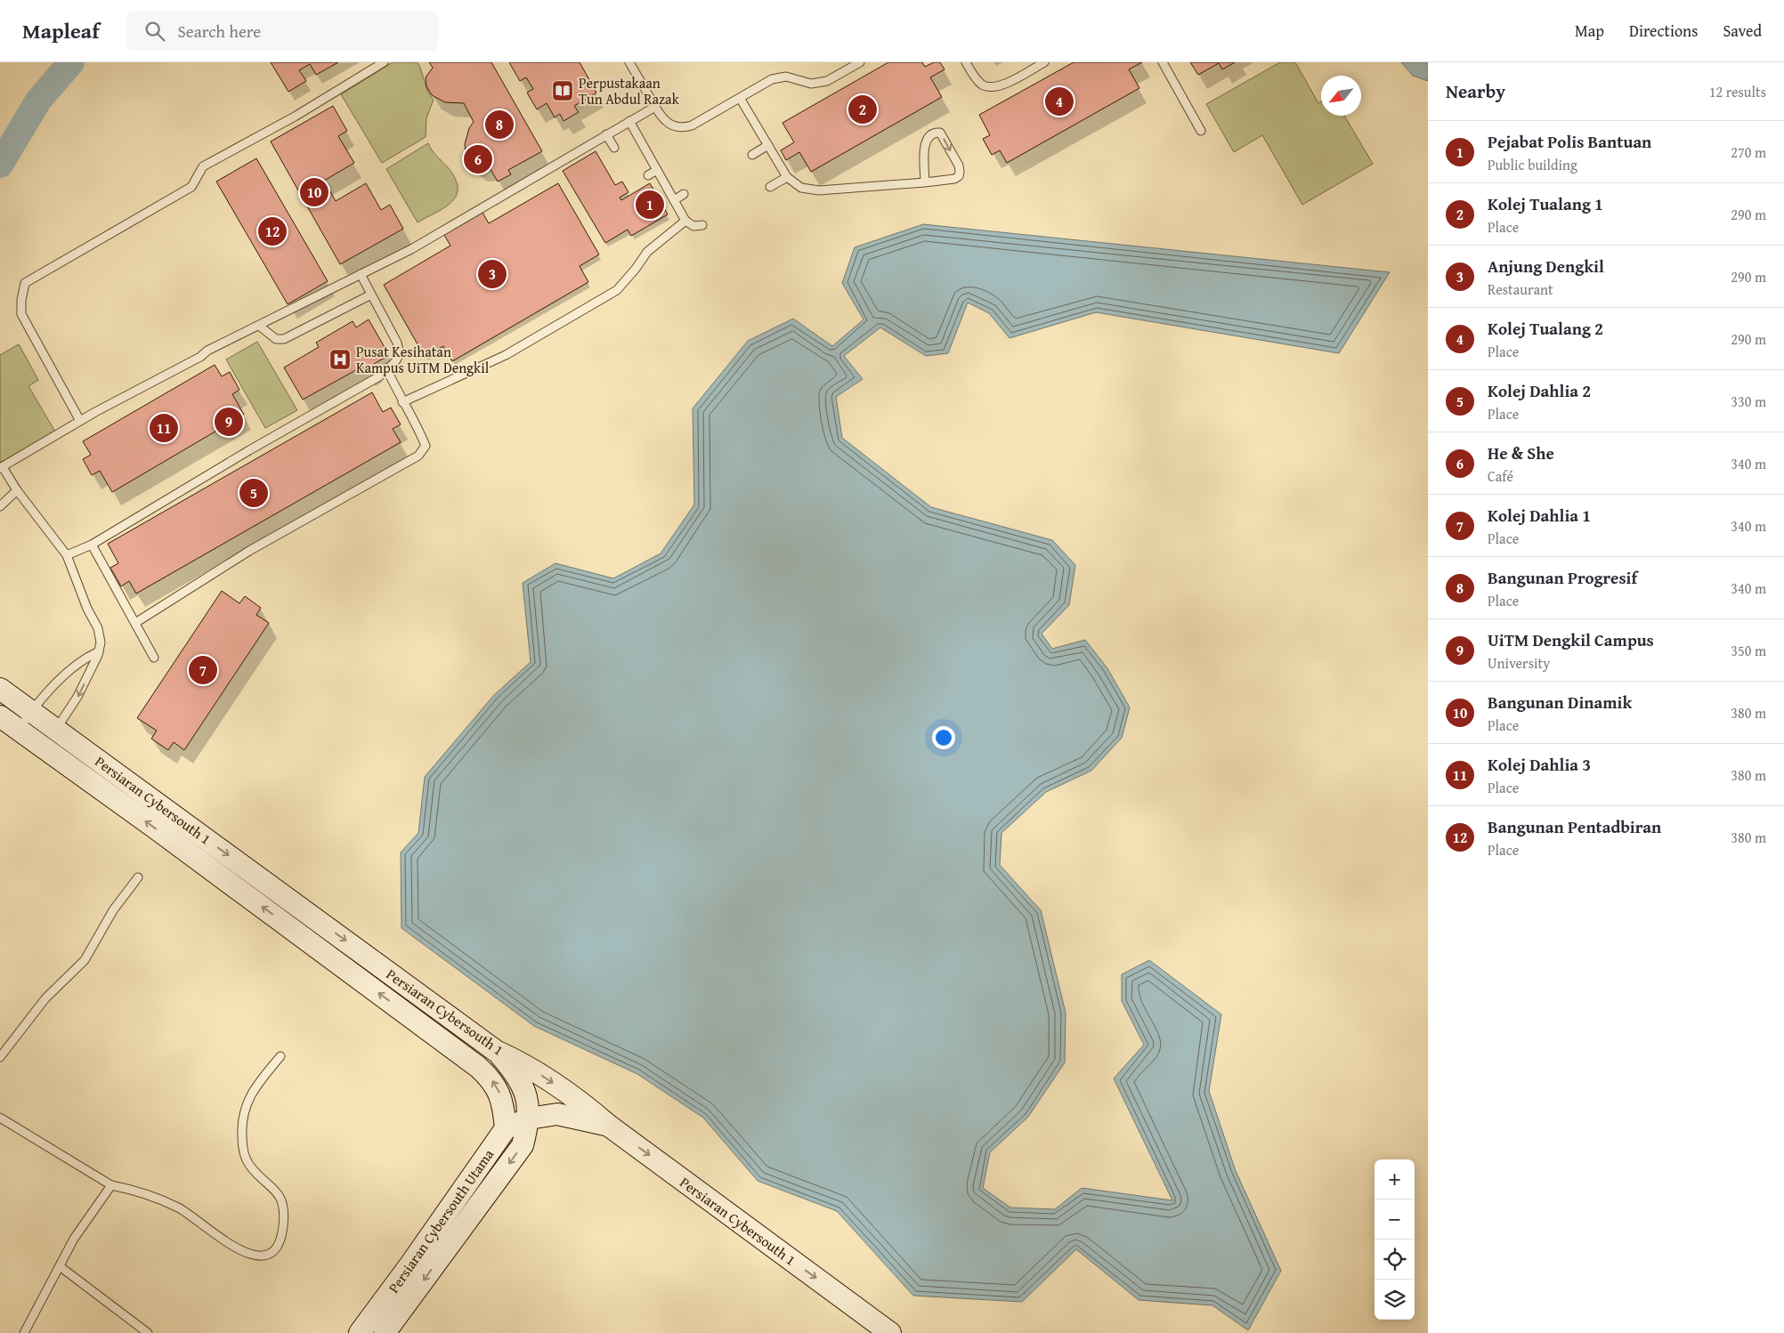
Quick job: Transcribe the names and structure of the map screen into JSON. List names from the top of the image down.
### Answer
{
  "streets": {
    "street": ["Persiaran Cybersouth 1", "Persiaran Cybersouth Utama"]
  },
  "crossings": [
    ["Persiaran Cybersouth 1", "Persiaran Cybersouth Utama"]
  ],
  "places": {
    "library": ["Perpustakaan Tun Abdul Razak"],
    "hospital": ["Pusat Kesihatan Kampus UiTM Dengkil"]
  },
  "north": "bottom left",
  "page": {
    "header": "Mapleaf",
    "search": "Search here",
    "nav": ["Map", "Directions", "Saved"],
    "heading": ["Nearby", "12 results"],
    "pins": [
      "4",
      "2",
      "8",
      "6",
      "10",
      "1",
      "12",
      "3",
      "9",
      "11",
      "5",
      "7"
    ],
    "list": [
      {
        "mark": "1",
        "name": "Pejabat Polis Bantuan",
        "note": "Public building",
        "value": "270 m"
      },
      {
        "mark": "2",
        "name": "Kolej Tualang 1",
        "note": "Place",
        "value": "290 m"
      },
      {
        "mark": "3",
        "name": "Anjung Dengkil",
        "note": "Restaurant",
        "value": "290 m"
      },
      {
        "mark": "4",
        "name": "Kolej Tualang 2",
        "note": "Place",
        "value": "290 m"
      },
      {
        "mark": "5",
        "name": "Kolej Dahlia 2",
        "note": "Place",
        "value": "330 m"
      },
      {
        "mark": "6",
        "name": "He & She",
        "note": "Café",
        "value": "340 m"
      },
      {
        "mark": "7",
        "name": "Kolej Dahlia 1",
        "note": "Place",
        "value": "340 m"
      },
      {
        "mark": "8",
        "name": "Bangunan Progresif",
        "note": "Place",
        "value": "340 m"
      },
      {
        "mark": "9",
        "name": "UiTM Dengkil Campus",
        "note": "University",
        "value": "350 m"
      },
      {
        "mark": "10",
        "name": "Bangunan Dinamik",
        "note": "Place",
        "value": "380 m"
      },
      {
        "mark": "11",
        "name": "Kolej Dahlia 3",
        "note": "Place",
        "value": "380 m"
      },
      {
        "mark": "12",
        "name": "Bangunan Pentadbiran",
        "note": "Place",
        "value": "380 m"
      }
    ],
    "map_buttons": ["+", "−"]
  }
}
